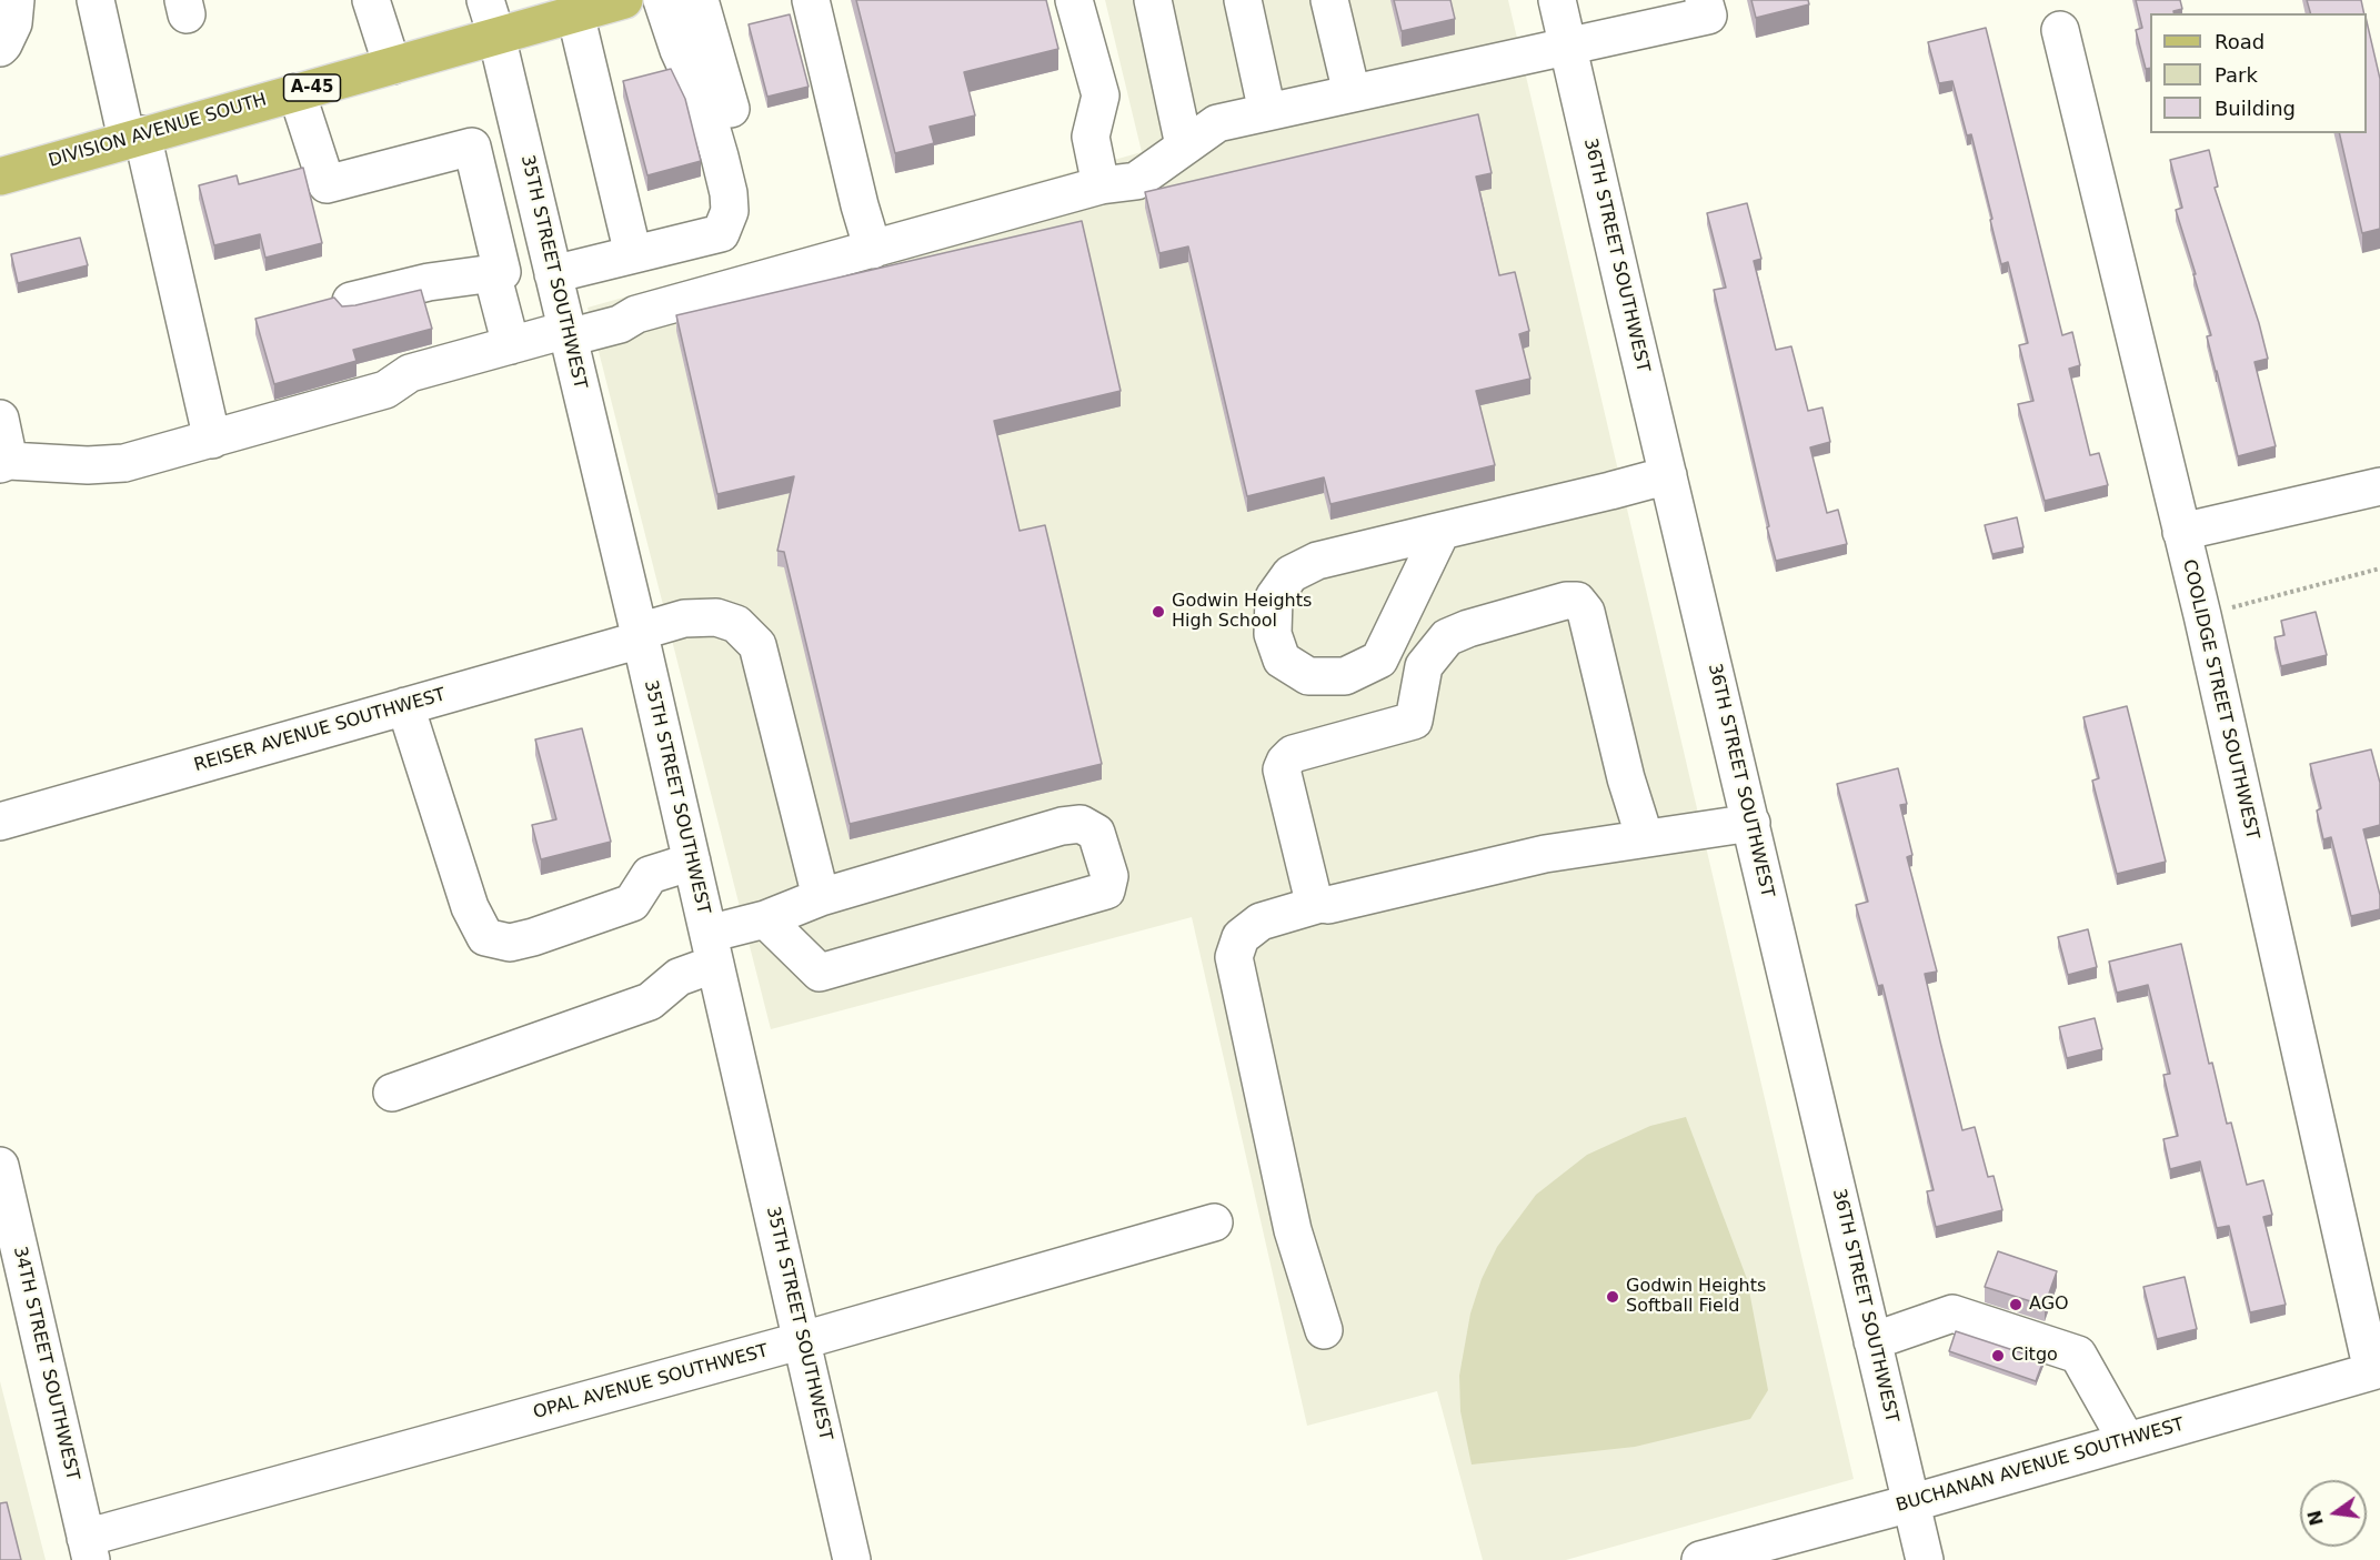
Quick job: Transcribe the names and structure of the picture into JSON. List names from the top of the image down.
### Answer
{
  "streets": {
    "main road": ["A-45", "DIVISION AVENUE SOUTH"],
    "street": [
      "36TH STREET SOUTHWEST",
      "35TH STREET SOUTHWEST",
      "COOLIDGE STREET SOUTHWEST",
      "REISER AVENUE SOUTHWEST",
      "34TH STREET SOUTHWEST",
      "OPAL AVENUE SOUTHWEST",
      "BUCHANAN AVENUE SOUTHWEST"
    ]
  },
  "crossings": [
    ["DIVISION AVENUE SOUTH", "35TH STREET SOUTHWEST"],
    ["36TH STREET SOUTHWEST", "BUCHANAN AVENUE SOUTHWEST"],
    ["35TH STREET SOUTHWEST", "REISER AVENUE SOUTHWEST"],
    ["35TH STREET SOUTHWEST", "OPAL AVENUE SOUTHWEST"],
    ["COOLIDGE STREET SOUTHWEST", "BUCHANAN AVENUE SOUTHWEST"],
    ["34TH STREET SOUTHWEST", "OPAL AVENUE SOUTHWEST"]
  ],
  "places": [
    "Godwin Heights High School",
    "Godwin Heights Softball Field",
    "AGO",
    "Citgo"
  ],
  "legend": ["Road", "Park", "Building"],
  "north": "left"
}
